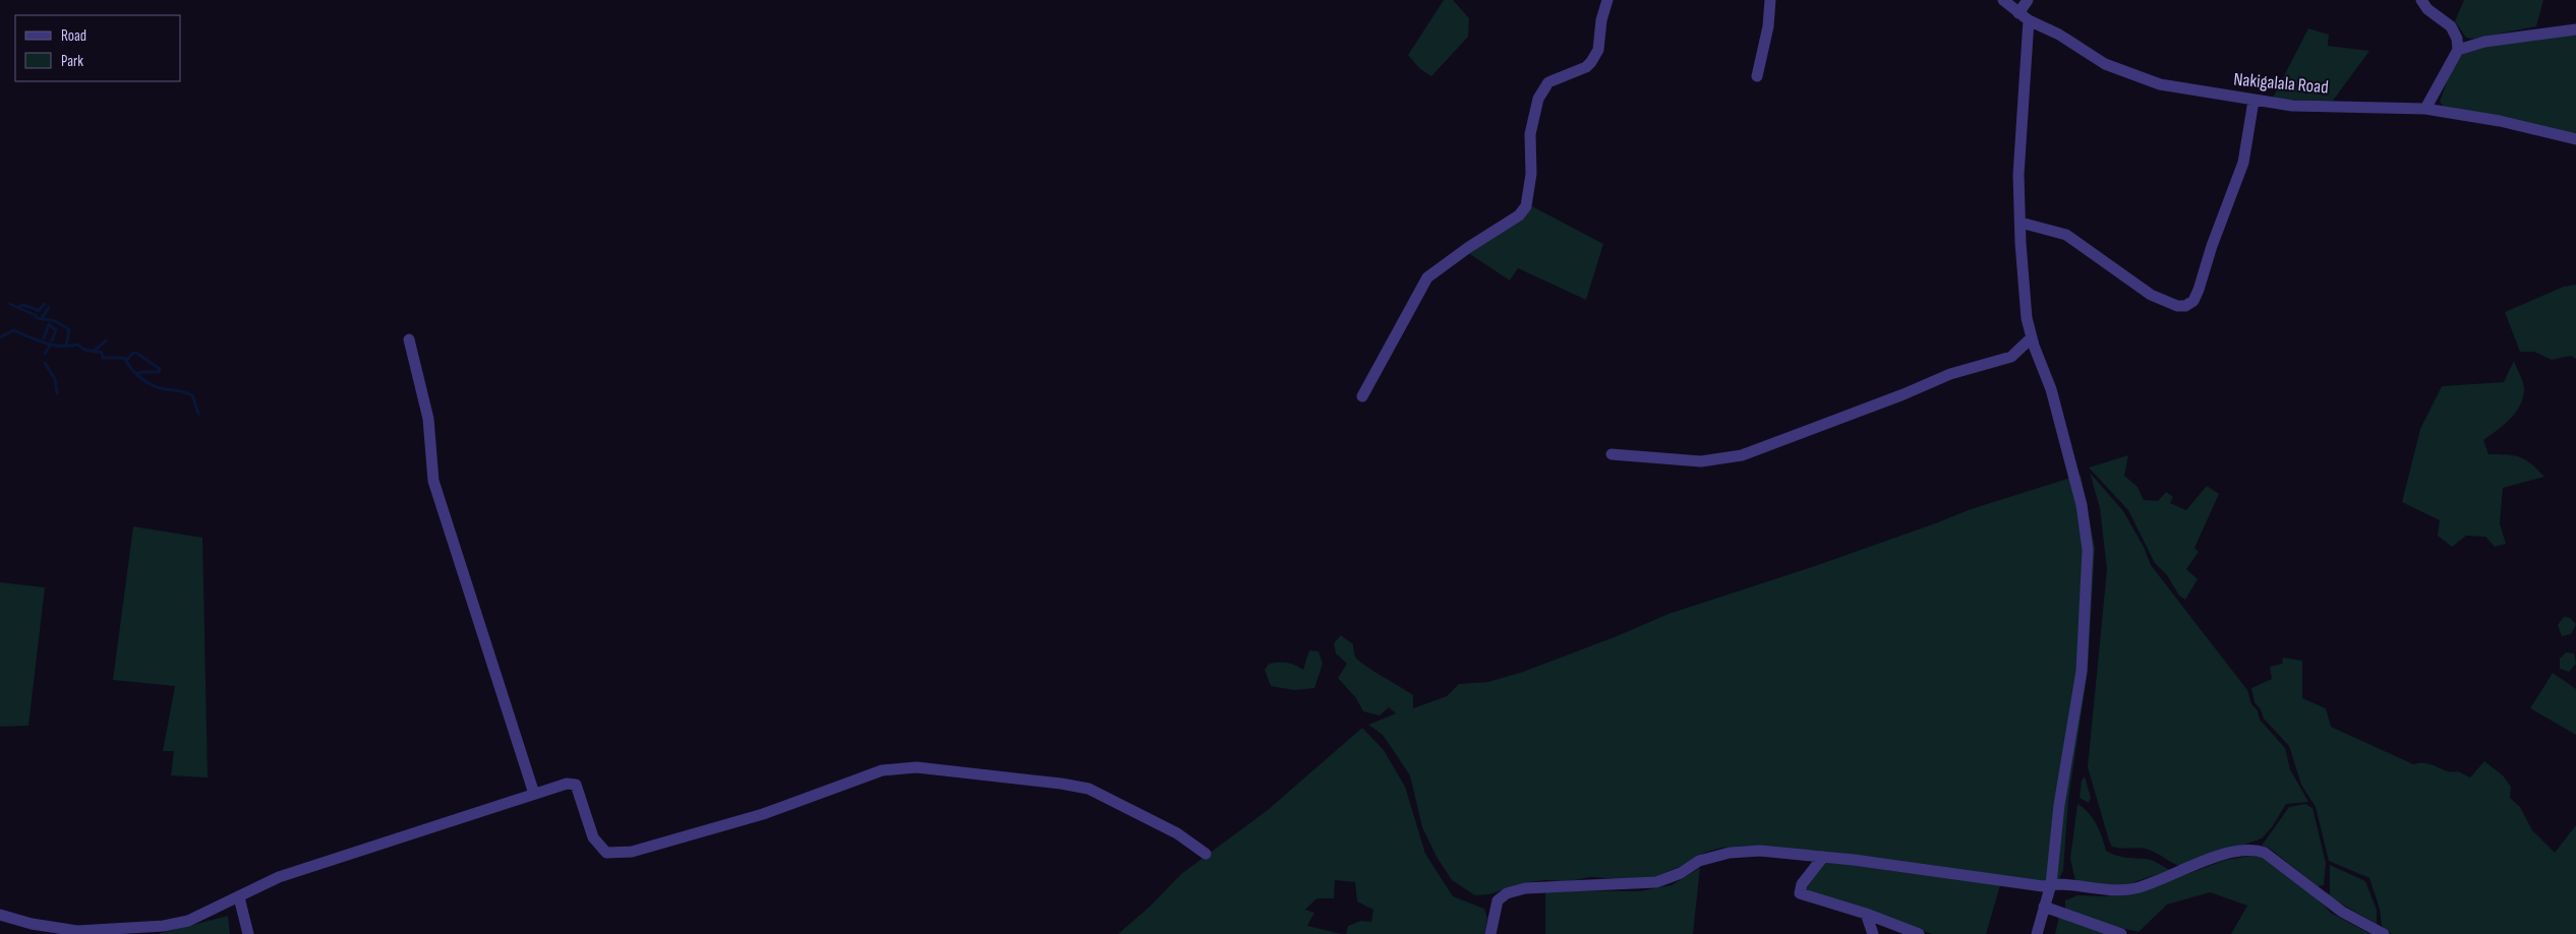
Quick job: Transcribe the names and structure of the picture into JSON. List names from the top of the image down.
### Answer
{
  "streets": {
    "street": ["Nakigalala Road"]
  },
  "legend": ["Road", "Park"]
}
